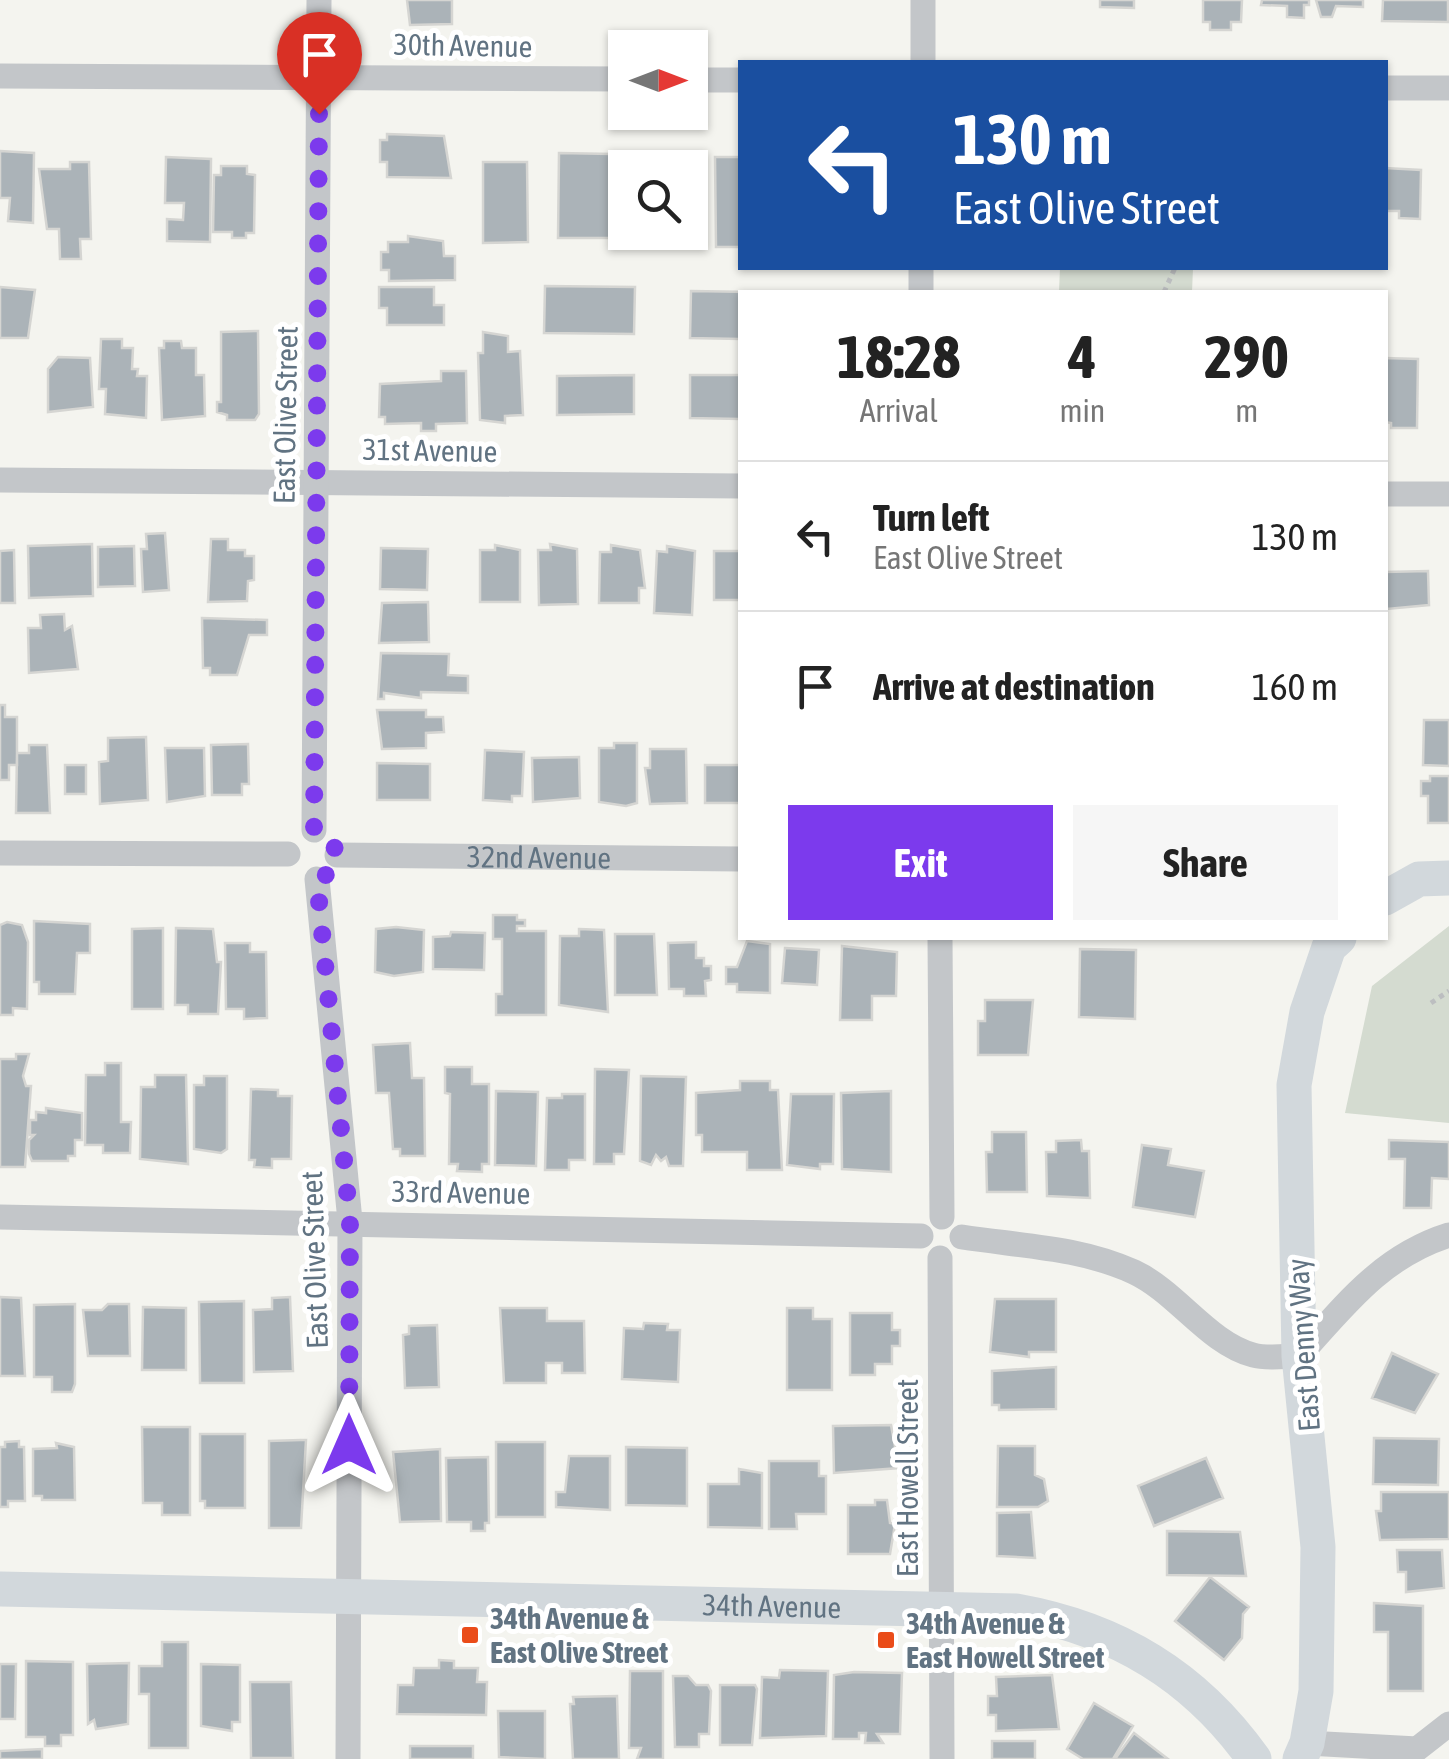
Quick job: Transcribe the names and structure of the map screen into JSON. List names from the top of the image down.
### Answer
{
  "streets": {
    "street": [
      "30th Avenue",
      "East Olive Street",
      "31st Avenue",
      "32nd Avenue",
      "33rd Avenue",
      "East Denny Way",
      "East Howell Street",
      "34th Avenue"
    ]
  },
  "crossings": [
    ["30th Avenue", "East Olive Street"],
    ["East Olive Street", "31st Avenue"],
    ["East Olive Street", "32nd Avenue"],
    ["East Olive Street", "33rd Avenue"],
    ["East Olive Street", "34th Avenue"],
    ["33rd Avenue", "East Howell Street"],
    ["East Howell Street", "34th Avenue"]
  ],
  "places": {
    "transit": ["34th Avenue & East Olive Street", "34th Avenue & East Howell Street"]
  },
  "north": "right",
  "page": {
    "turn": ["130 m", "East Olive Street"],
    "eta": [
      "18:28",
      "Arrival",
      "4",
      "min",
      "290",
      "m"
    ],
    "list": [
      {
        "name": "Turn left",
        "note": "East Olive Street",
        "value": "130 m"
      },
      {
        "name": "Arrive at destination",
        "value": "160 m"
      }
    ],
    "buttons": ["Exit", "Share"]
  }
}
